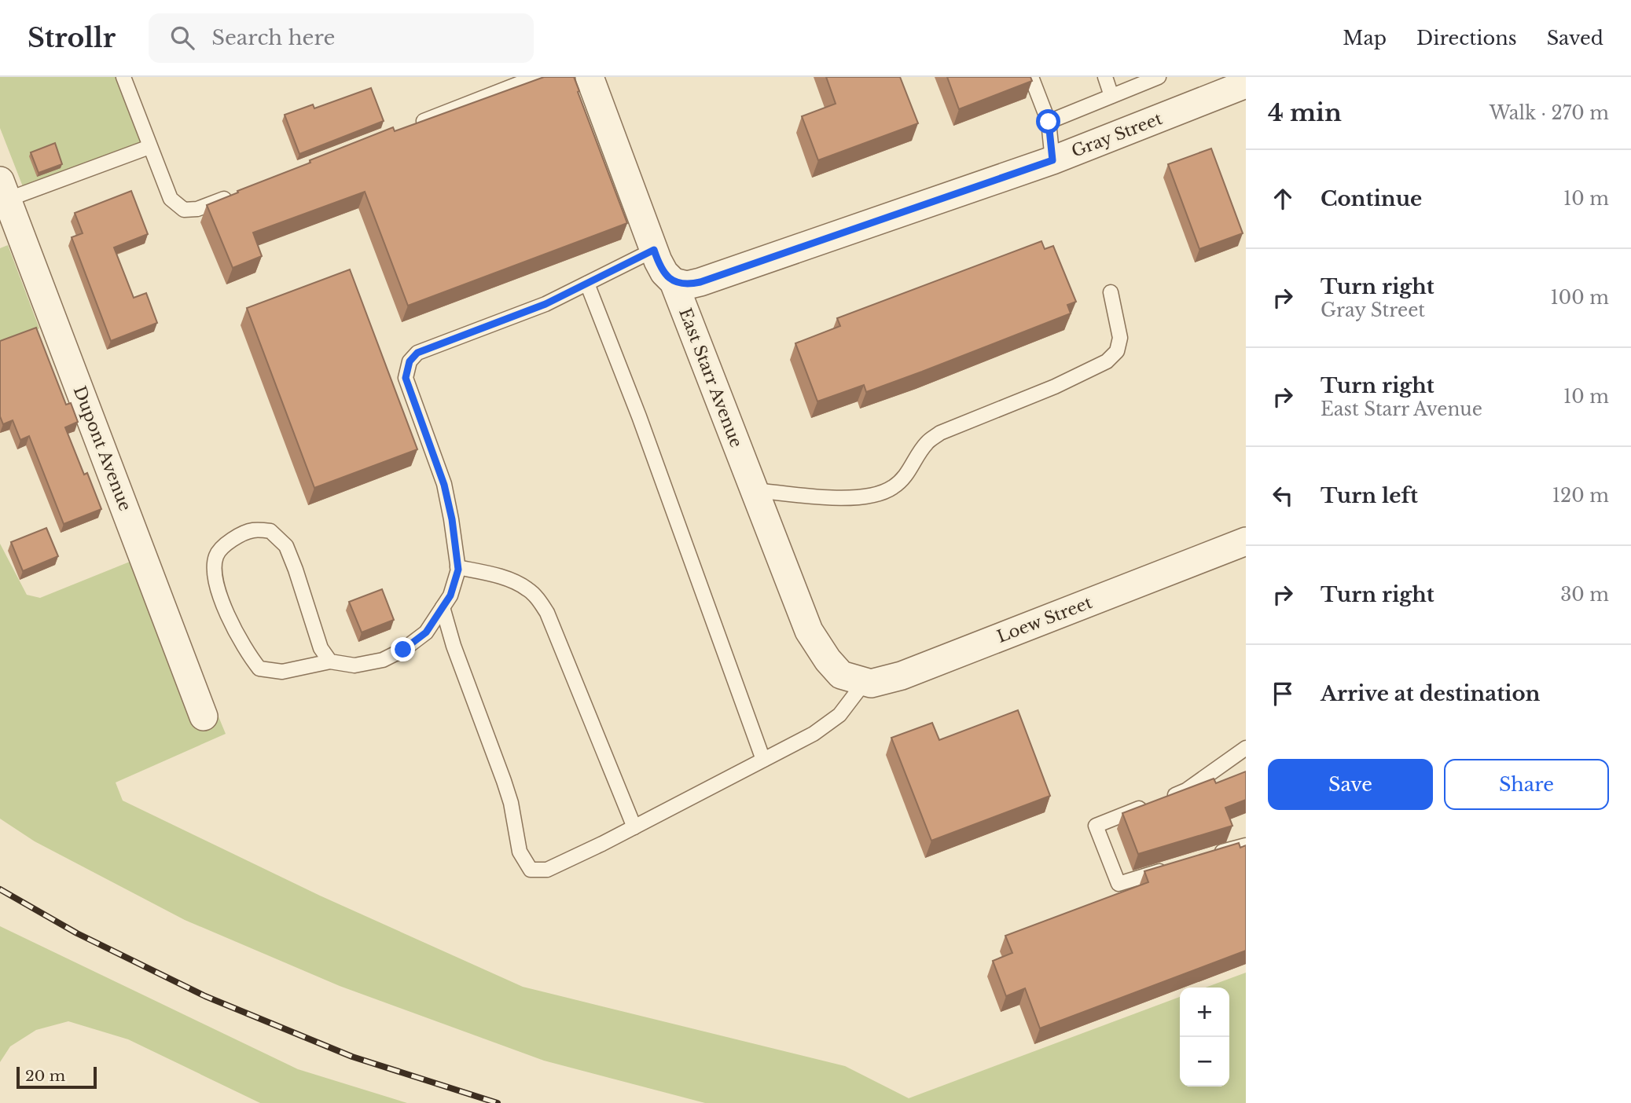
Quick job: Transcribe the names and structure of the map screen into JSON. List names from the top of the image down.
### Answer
{
  "streets": {
    "street": [
      "Gray Street",
      "East Starr Avenue",
      "Dupont Avenue",
      "Loew Street"
    ]
  },
  "crossings": [
    ["Gray Street", "East Starr Avenue"],
    ["East Starr Avenue", "Loew Street"]
  ],
  "scale_bar": "20 m",
  "page": {
    "header": "Strollr",
    "search": "Search here",
    "nav": ["Map", "Directions", "Saved"],
    "heading": ["4 min", "Walk · 270 m"],
    "list": [
      ["Continue", "10 m"],
      ["Turn right", "Gray Street", "100 m"],
      ["Turn right", "East Starr Avenue", "10 m"],
      ["Turn left", "120 m"],
      ["Turn right", "30 m"],
      "Arrive at destination"
    ],
    "buttons": ["Save", "Share"],
    "map_buttons": ["+", "−"],
    "scale": "20 m"
  }
}
